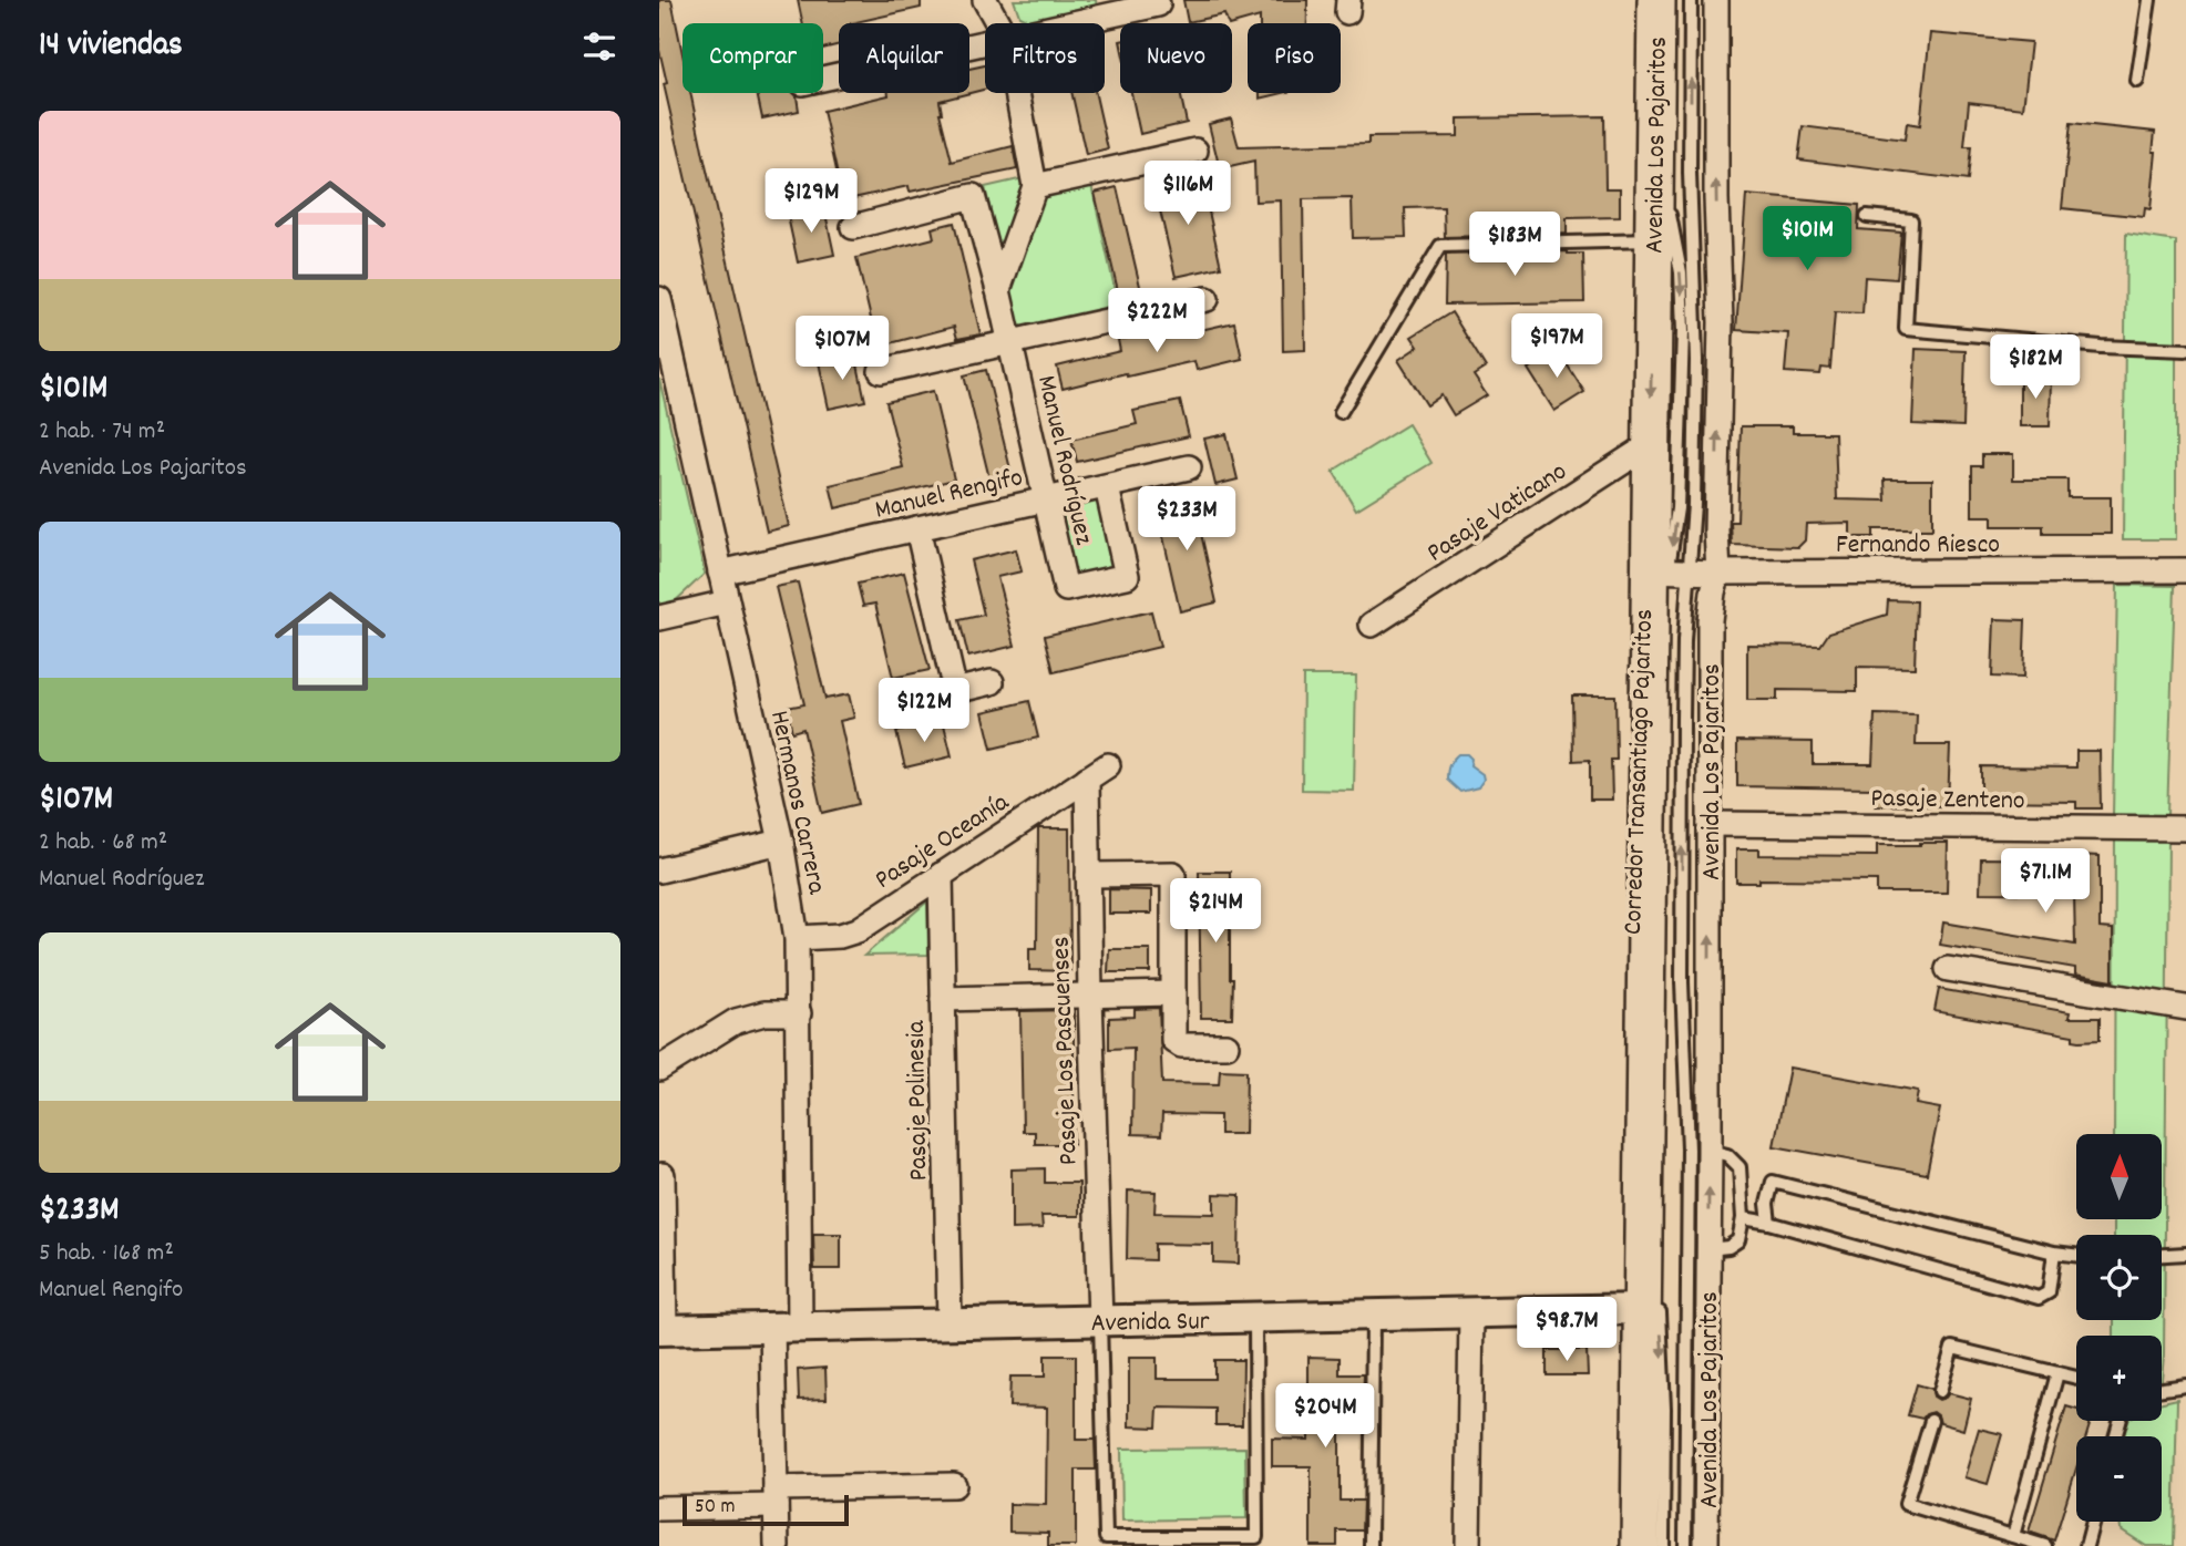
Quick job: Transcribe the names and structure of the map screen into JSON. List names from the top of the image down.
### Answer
{
  "streets": {
    "main road": ["Avenida Los Pajaritos"],
    "street": [
      "Manuel Rodríguez",
      "Manuel Rengifo",
      "Pasaje Vaticano",
      "Fernando Riesco",
      "Pasaje Zenteno",
      "Hermanos Carrera",
      "Pasaje Oceanía",
      "Pasaje Los Pascuenses",
      "Pasaje Polinesia",
      "Avenida Sur"
    ],
    "lane": ["Corredor Transantiago Pajaritos"]
  },
  "crossings": [
    ["Avenida Los Pajaritos", "Pasaje Vaticano"],
    ["Avenida Los Pajaritos", "Fernando Riesco"],
    ["Avenida Los Pajaritos", "Corredor Transantiago Pajaritos"],
    ["Avenida Los Pajaritos", "Pasaje Zenteno"],
    ["Avenida Los Pajaritos", "Avenida Sur"],
    ["Manuel Rodríguez", "Manuel Rengifo"],
    ["Manuel Rengifo", "Hermanos Carrera"],
    ["Fernando Riesco", "Corredor Transantiago Pajaritos"],
    ["Corredor Transantiago Pajaritos", "Avenida Sur"],
    ["Hermanos Carrera", "Pasaje Oceanía"],
    ["Hermanos Carrera", "Avenida Sur"],
    ["Pasaje Oceanía", "Pasaje Los Pascuenses"],
    ["Pasaje Oceanía", "Pasaje Polinesia"],
    ["Pasaje Los Pascuenses", "Avenida Sur"],
    ["Pasaje Polinesia", "Avenida Sur"]
  ],
  "scale_bar": "50 m",
  "north": "top",
  "page": {
    "heading": "14 viviendas",
    "chip": [
      "Comprar",
      "Alquilar",
      "Filtros",
      "Nuevo",
      "Piso"
    ],
    "list": [
      {
        "name": "$101M",
        "note": "2 hab. · 74 m² · Avenida Los Pajaritos"
      },
      {
        "name": "$107M",
        "note": "2 hab. · 68 m² · Manuel Rodríguez"
      },
      {
        "name": "$233M",
        "note": "5 hab. · 168 m² · Manuel Rengifo"
      }
    ],
    "price": [
      "$116M",
      "$129M",
      "$101M",
      "$183M",
      "$222M",
      "$197M",
      "$107M",
      "$182M",
      "$233M",
      "$122M",
      "$71.1M",
      "$214M",
      "$98.7M",
      "$204M"
    ],
    "map_buttons": ["+", "−"],
    "scale": "50 m"
  }
}
